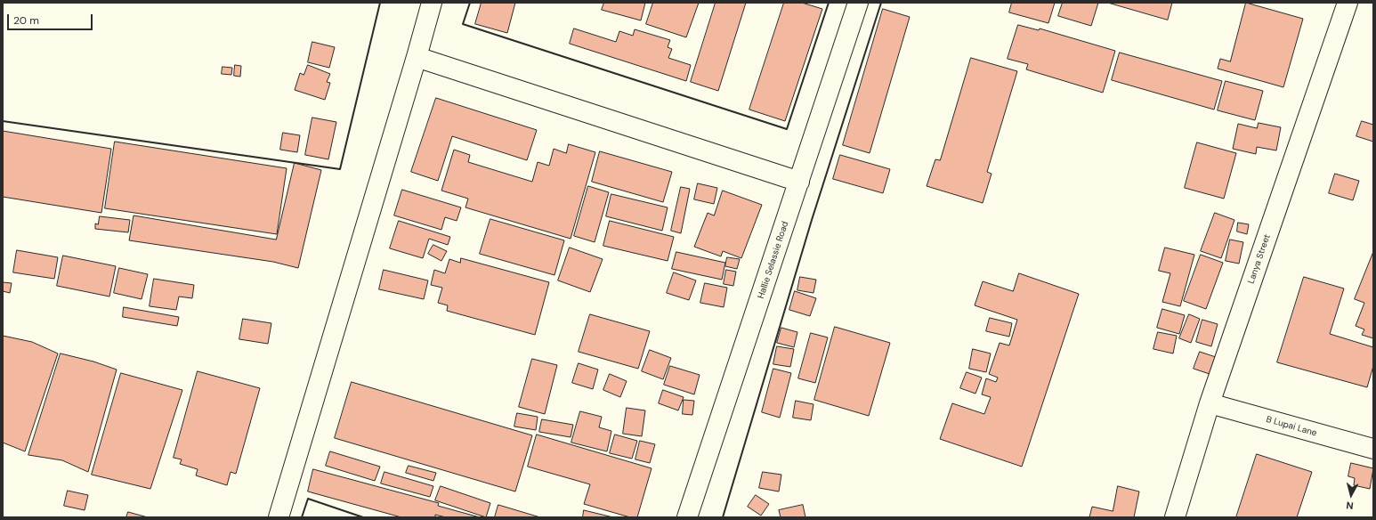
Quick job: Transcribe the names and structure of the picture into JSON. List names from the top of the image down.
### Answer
{
  "streets": {
    "street": ["Lanya Street", "Hallie Selassie Road", "B Lupai Lane"]
  },
  "crossings": [
    ["Lanya Street", "B Lupai Lane"]
  ],
  "scale_bar": "20 m",
  "north": "bottom"
}
